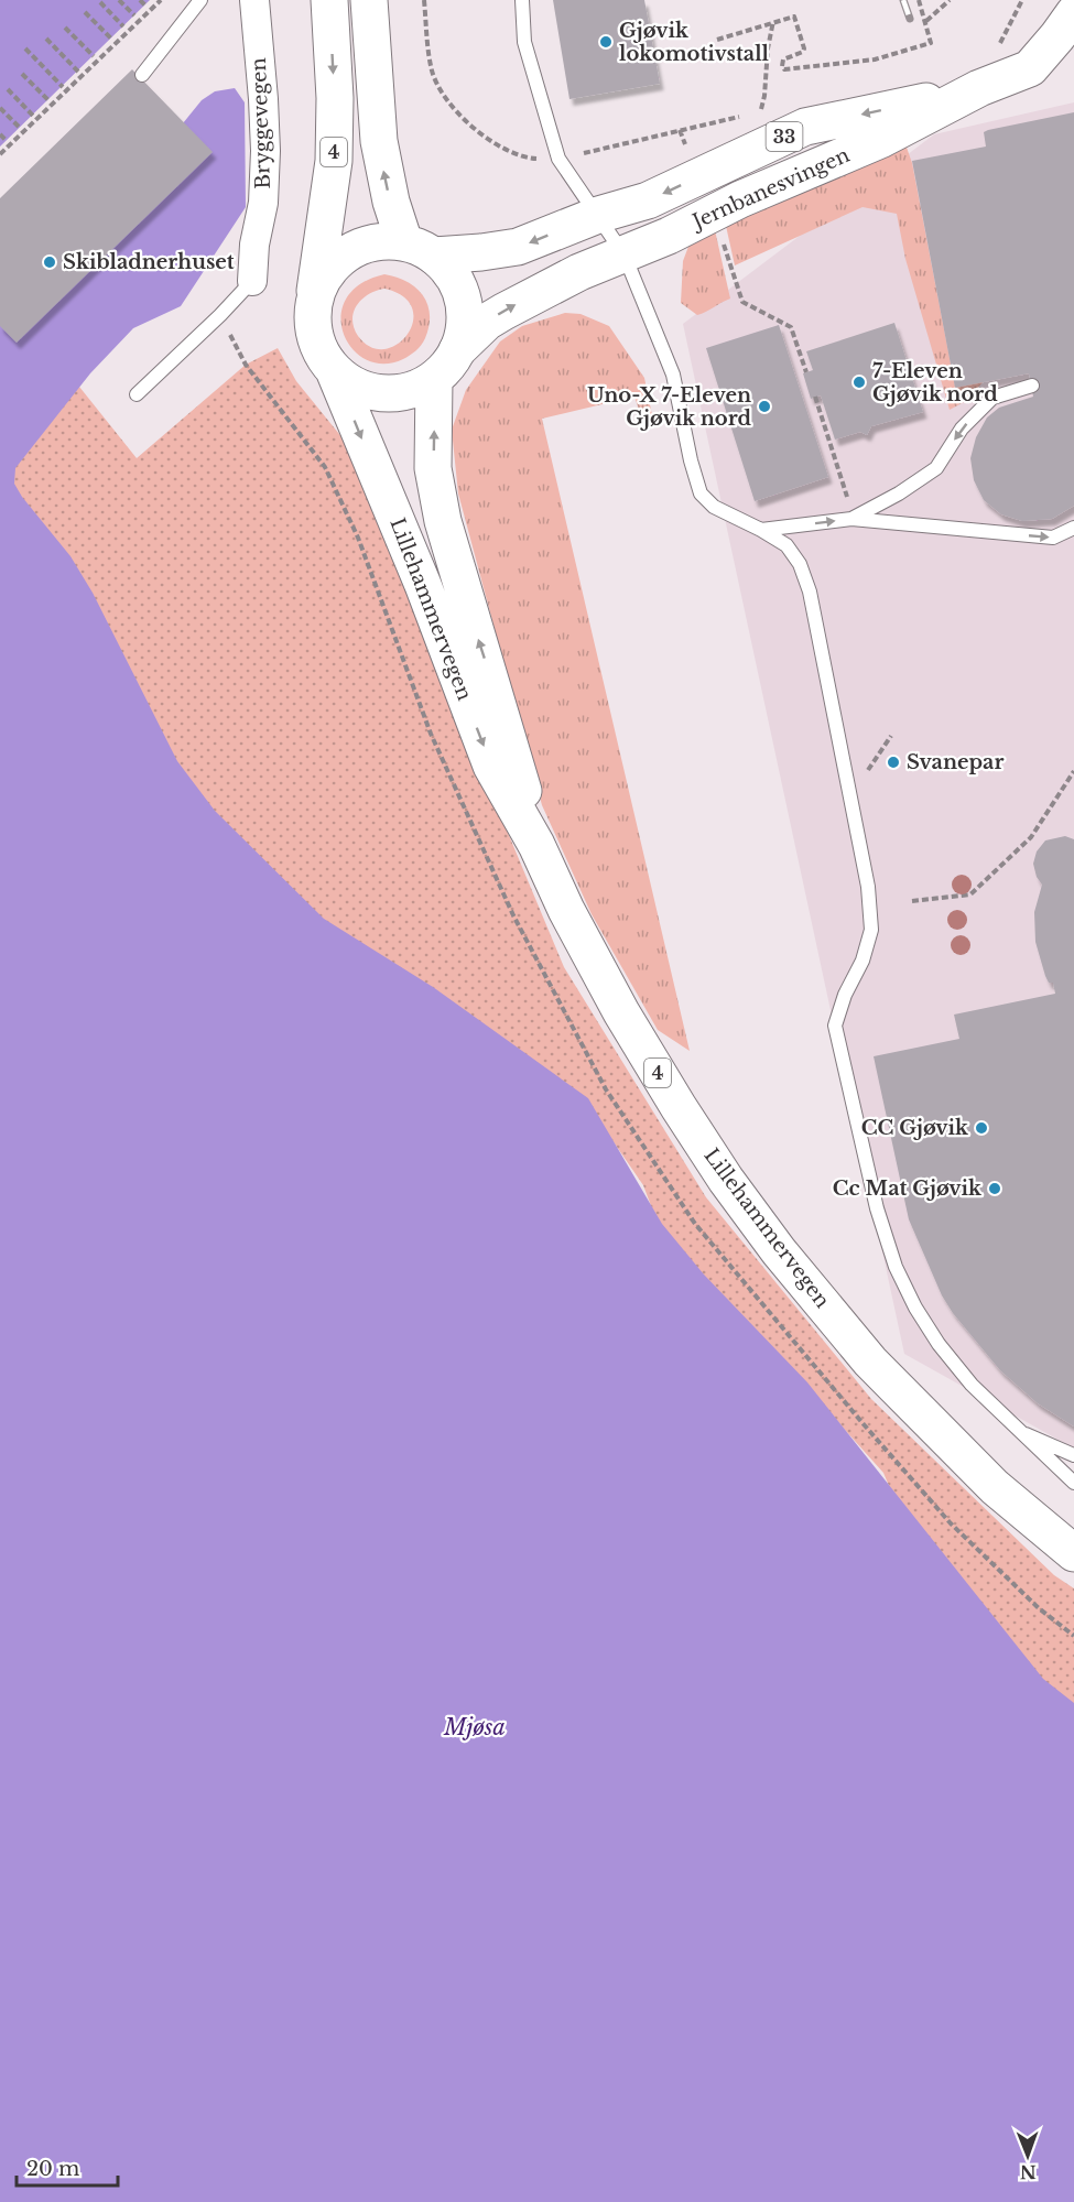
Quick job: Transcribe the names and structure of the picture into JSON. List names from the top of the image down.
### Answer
{
  "streets": {
    "main road": [
      "33",
      "4",
      "Jernbanesvingen",
      "Lillehammervegen"
    ],
    "street": ["Bryggevegen"]
  },
  "crossings": [
    ["33", "4"],
    ["33", "Jernbanesvingen"],
    ["33", "Lillehammervegen"],
    ["4", "Jernbanesvingen"],
    ["4", "Lillehammervegen"],
    ["Jernbanesvingen", "Lillehammervegen"]
  ],
  "water": ["Mjøsa"],
  "places": [
    "Gjøvik lokomotivstall",
    "Skibladnerhuset",
    "7-Eleven Gjøvik nord",
    "Uno-X 7-Eleven Gjøvik nord",
    "Svanepar",
    "CC Gjøvik",
    "Cc Mat Gjøvik"
  ],
  "scale_bar": "20 m",
  "north": "bottom"
}
